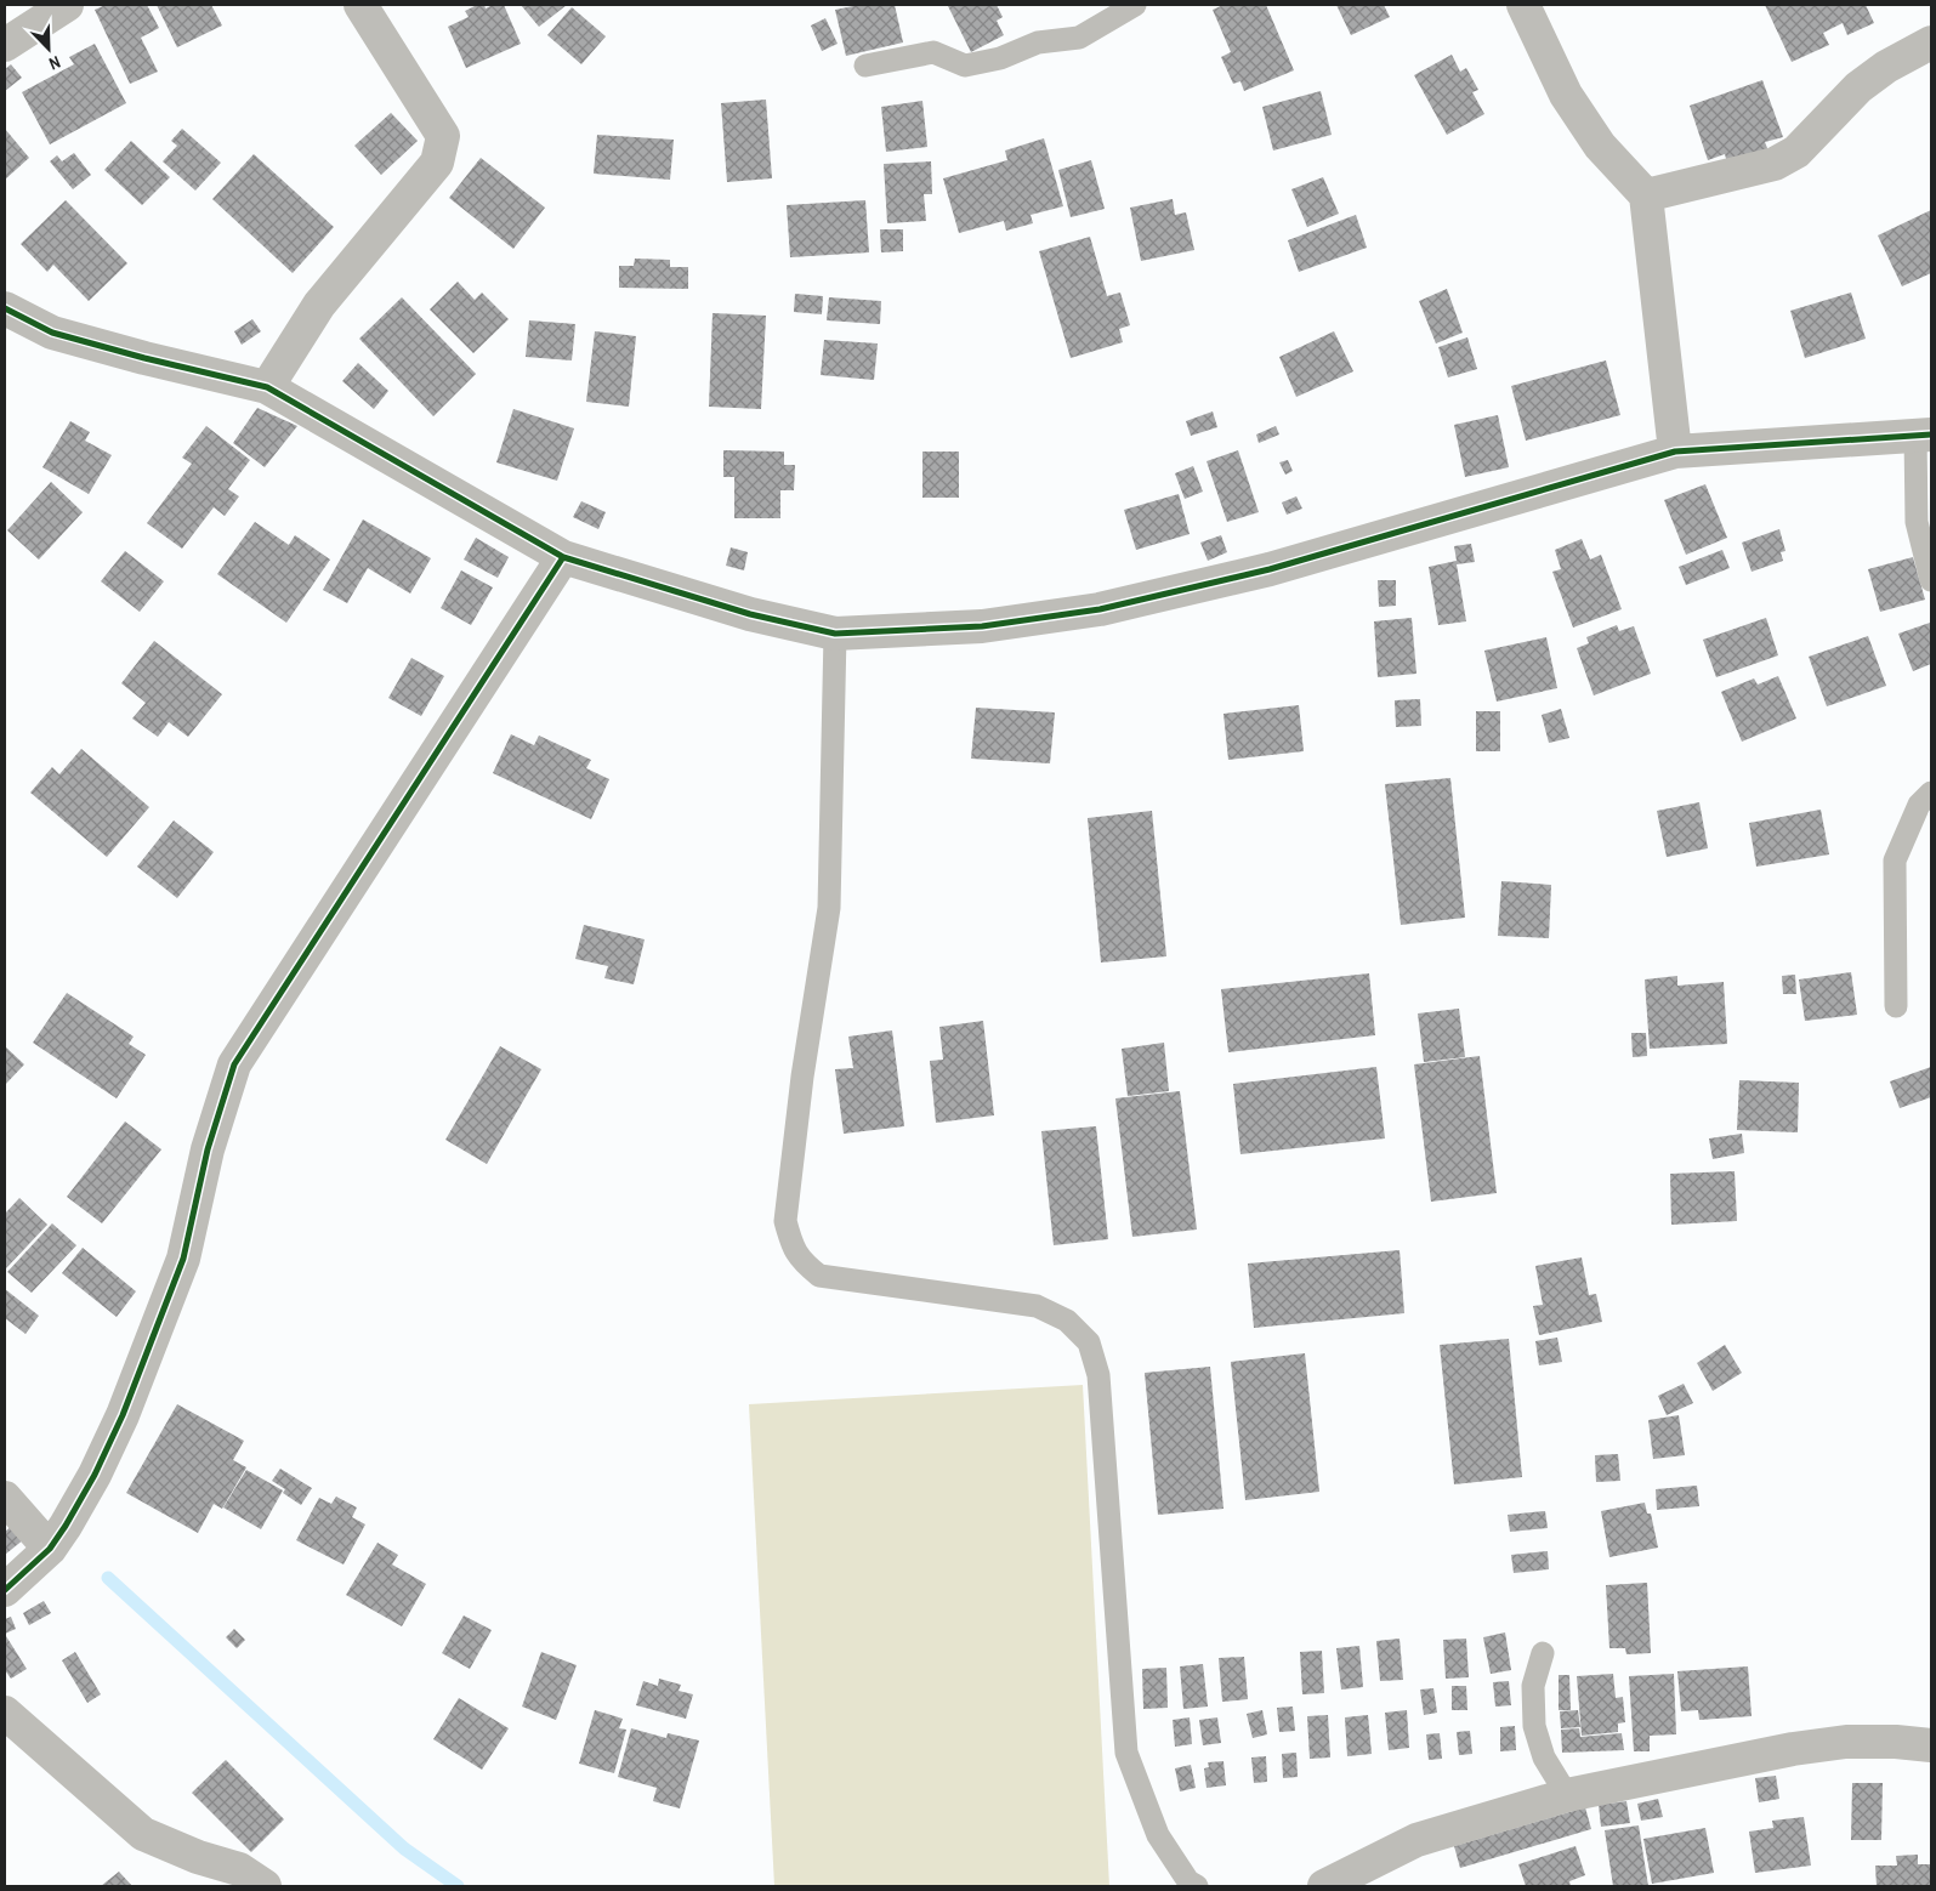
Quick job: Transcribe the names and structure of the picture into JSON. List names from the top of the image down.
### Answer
{
  "north": "bottom right"
}
